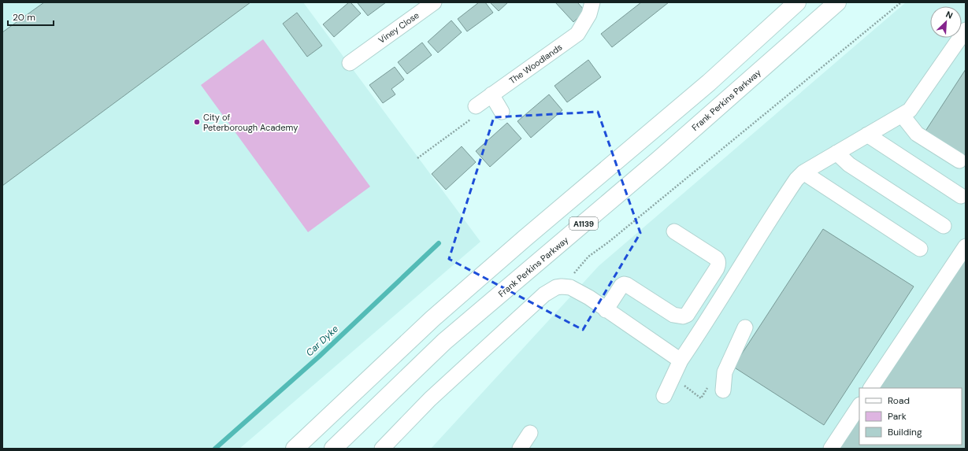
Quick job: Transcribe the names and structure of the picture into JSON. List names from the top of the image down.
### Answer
{
  "streets": {
    "highway": ["Frank Perkins Parkway", "A1139"],
    "street": ["Viney Close", "The Woodlands"]
  },
  "water": ["Car Dyke"],
  "places": ["City of Peterborough Academy"],
  "legend": ["Road", "Park", "Building"],
  "scale_bar": "20 m",
  "north": "top right"
}
